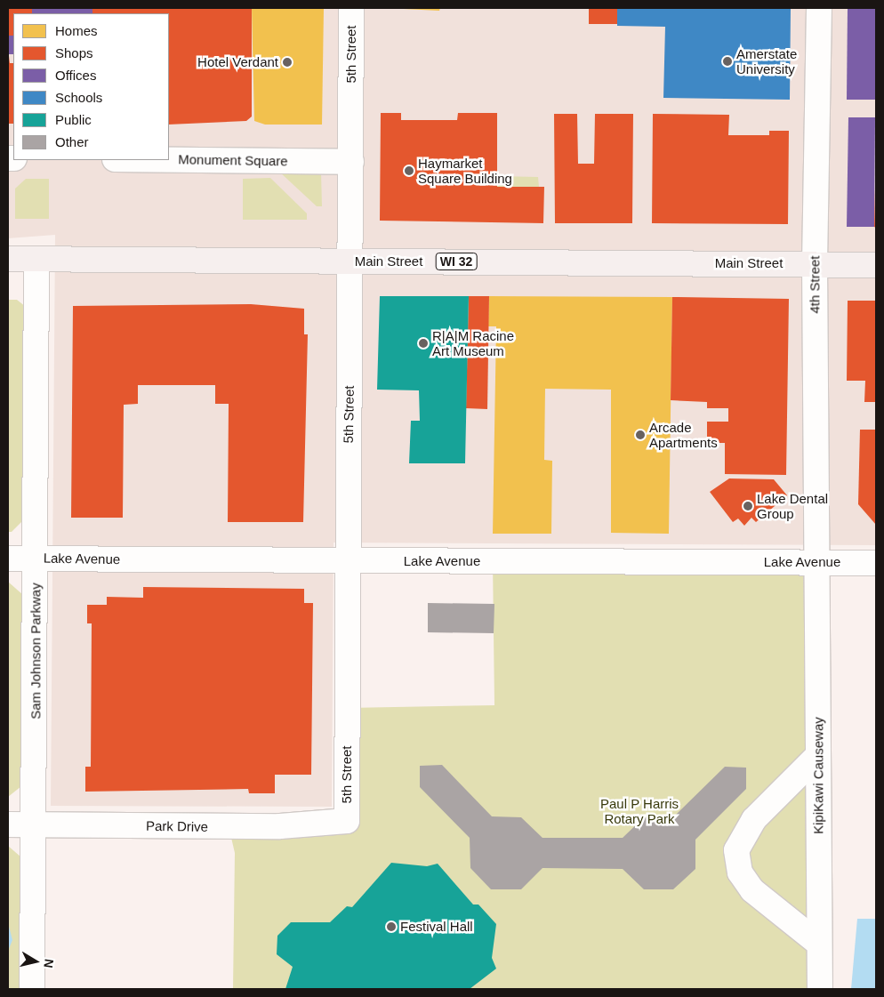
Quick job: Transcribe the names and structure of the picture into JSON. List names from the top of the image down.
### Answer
{
  "streets": {
    "main road": ["Main Street", "WI 32"],
    "street": [
      "5th Street",
      "Monument Square",
      "4th Street",
      "Lake Avenue",
      "Sam Johnson Parkway",
      "KipiKawi Causeway",
      "Park Drive"
    ]
  },
  "crossings": [
    ["5th Street", "Monument Square"],
    ["5th Street", "Main Street"],
    ["5th Street", "Lake Avenue"],
    ["5th Street", "Park Drive"],
    ["Main Street", "4th Street"],
    ["Main Street", "Sam Johnson Parkway"],
    ["4th Street", "Lake Avenue"],
    ["4th Street", "KipiKawi Causeway"],
    ["Lake Avenue", "Sam Johnson Parkway"],
    ["Lake Avenue", "KipiKawi Causeway"],
    ["Sam Johnson Parkway", "Park Drive"]
  ],
  "parks": ["Paul P Harris Rotary Park"],
  "places": [
    "Amerstate University",
    "Hotel Verdant",
    "Haymarket Square Building",
    "R|A|M Racine Art Museum",
    "Arcade Apartments",
    "Lake Dental Group",
    "Festival Hall"
  ],
  "legend": [
    "Homes",
    "Shops",
    "Offices",
    "Schools",
    "Public",
    "Other"
  ],
  "north": "right"
}
